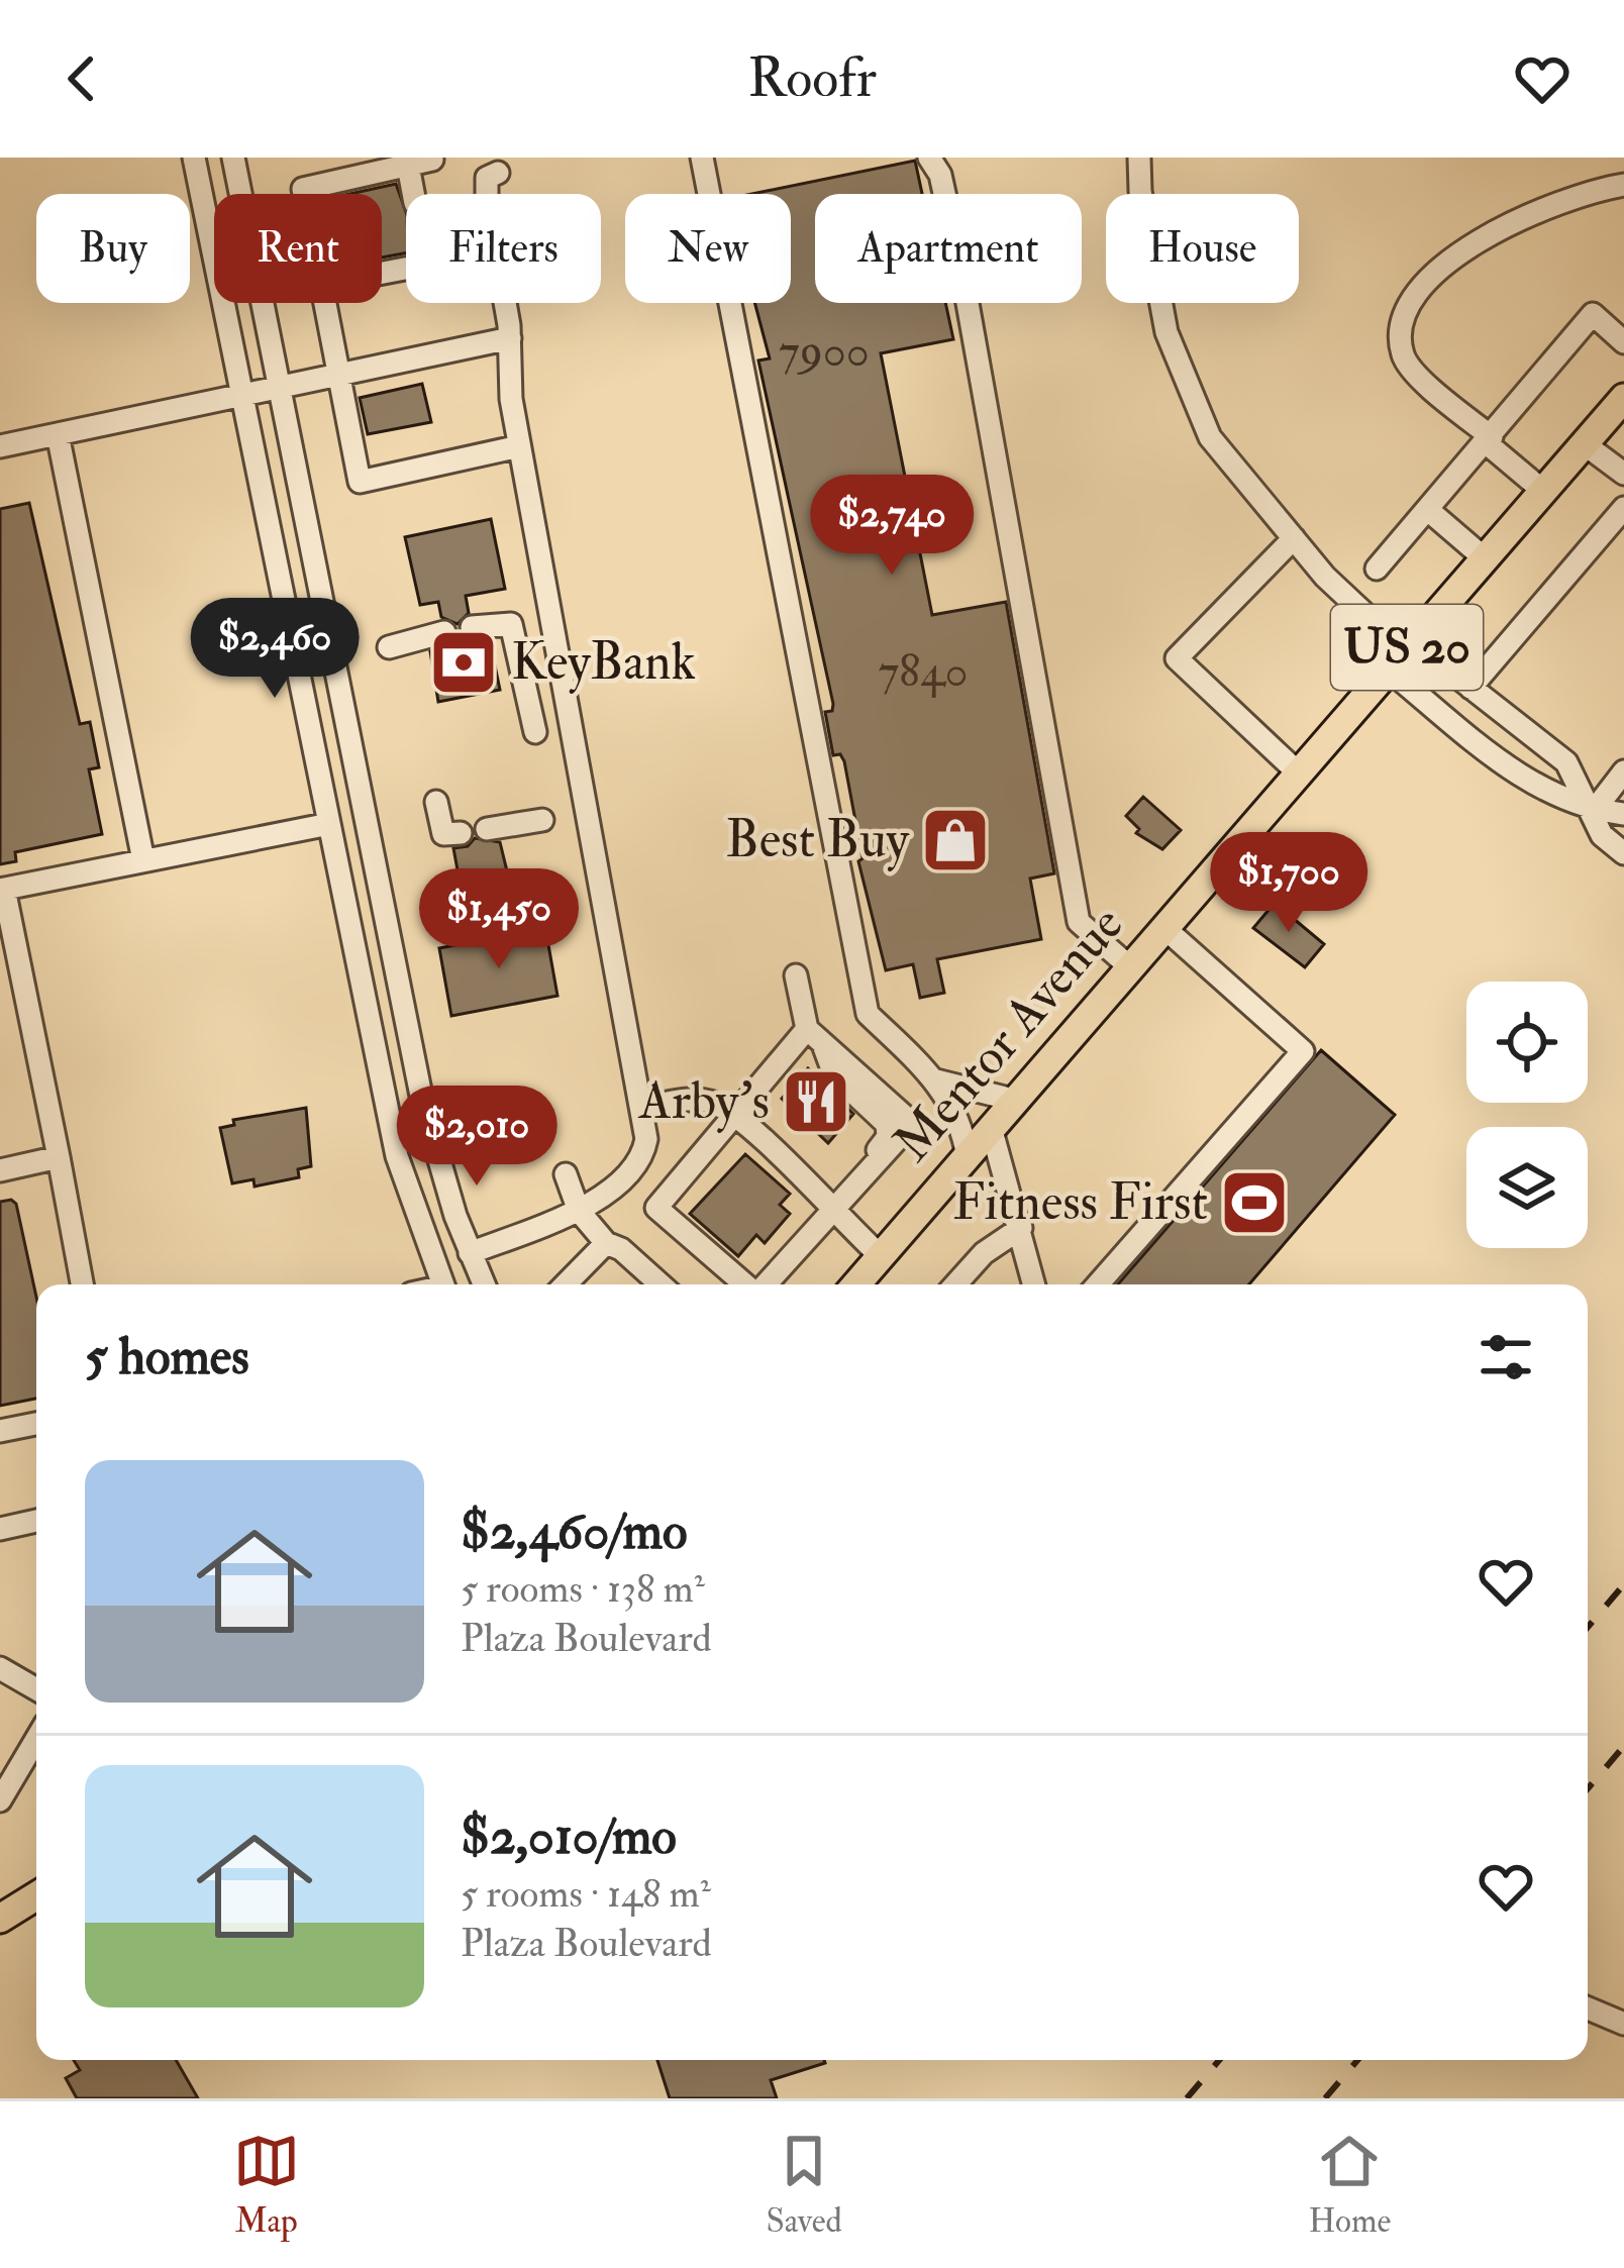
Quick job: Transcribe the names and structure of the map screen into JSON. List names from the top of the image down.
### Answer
{
  "streets": {
    "main road": ["US 20", "Mentor Avenue"]
  },
  "places": {
    "bank": ["KeyBank"],
    "shop": ["Best Buy"],
    "restaurant": ["Arby's"],
    "sports": ["Fitness First"]
  },
  "house_numbers": ["7900", "7840"],
  "page": {
    "header": "Roofr",
    "chip": [
      "Buy",
      "Rent",
      "Filters",
      "New",
      "Apartment",
      "House"
    ],
    "price": [
      "$2,740",
      "$2,460",
      "$1,700",
      "$1,450",
      "$2,010"
    ],
    "heading": "5 homes",
    "list": [
      {
        "name": "$2,460/mo",
        "note": "5 rooms · 138 m² · Plaza Boulevard"
      },
      {
        "name": "$2,010/mo",
        "note": "5 rooms · 148 m² · Plaza Boulevard"
      }
    ],
    "tabs": ["Map", "Saved", "Home"]
  }
}
